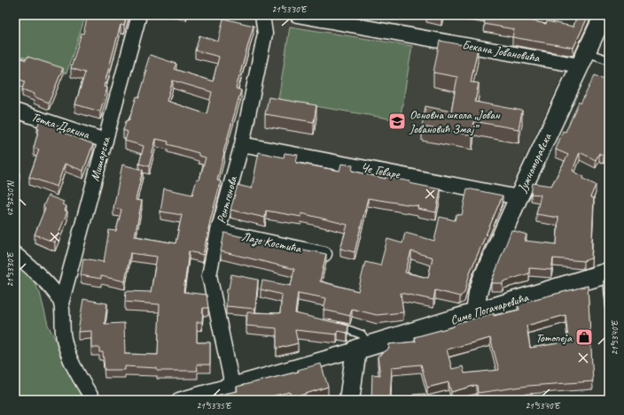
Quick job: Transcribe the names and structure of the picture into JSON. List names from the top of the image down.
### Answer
{
  "streets": {
    "main road": ["Симе Погачаревића"],
    "street": [
      "Бекана Јовановића",
      "Тетка Докина",
      "Мишарска",
      "Јужноморавска",
      "Че Геваре",
      "Рентгенова",
      "Лазе Костића"
    ]
  },
  "crossings": [
    ["Бекана Јовановића", "Јужноморавска"],
    ["Тетка Докина", "Мишарска"],
    ["Јужноморавска", "Че Геваре"],
    ["Јужноморавска", "Симе Погачаревића"],
    ["Че Геваре", "Рентгенова"],
    ["Рентгенова", "Лазе Костића"],
    ["Рентгенова", "Симе Погачаревића"]
  ],
  "places": {
    "school or university": ["Основна школа „Јован Јовановић Змај”"],
    "shop": ["Тотопеја"]
  },
  "coordinates": [
    "21°53'30\"E",
    "42°32'50\"N",
    "21°53'40\"E",
    "21°53'35\"E"
  ]
}
